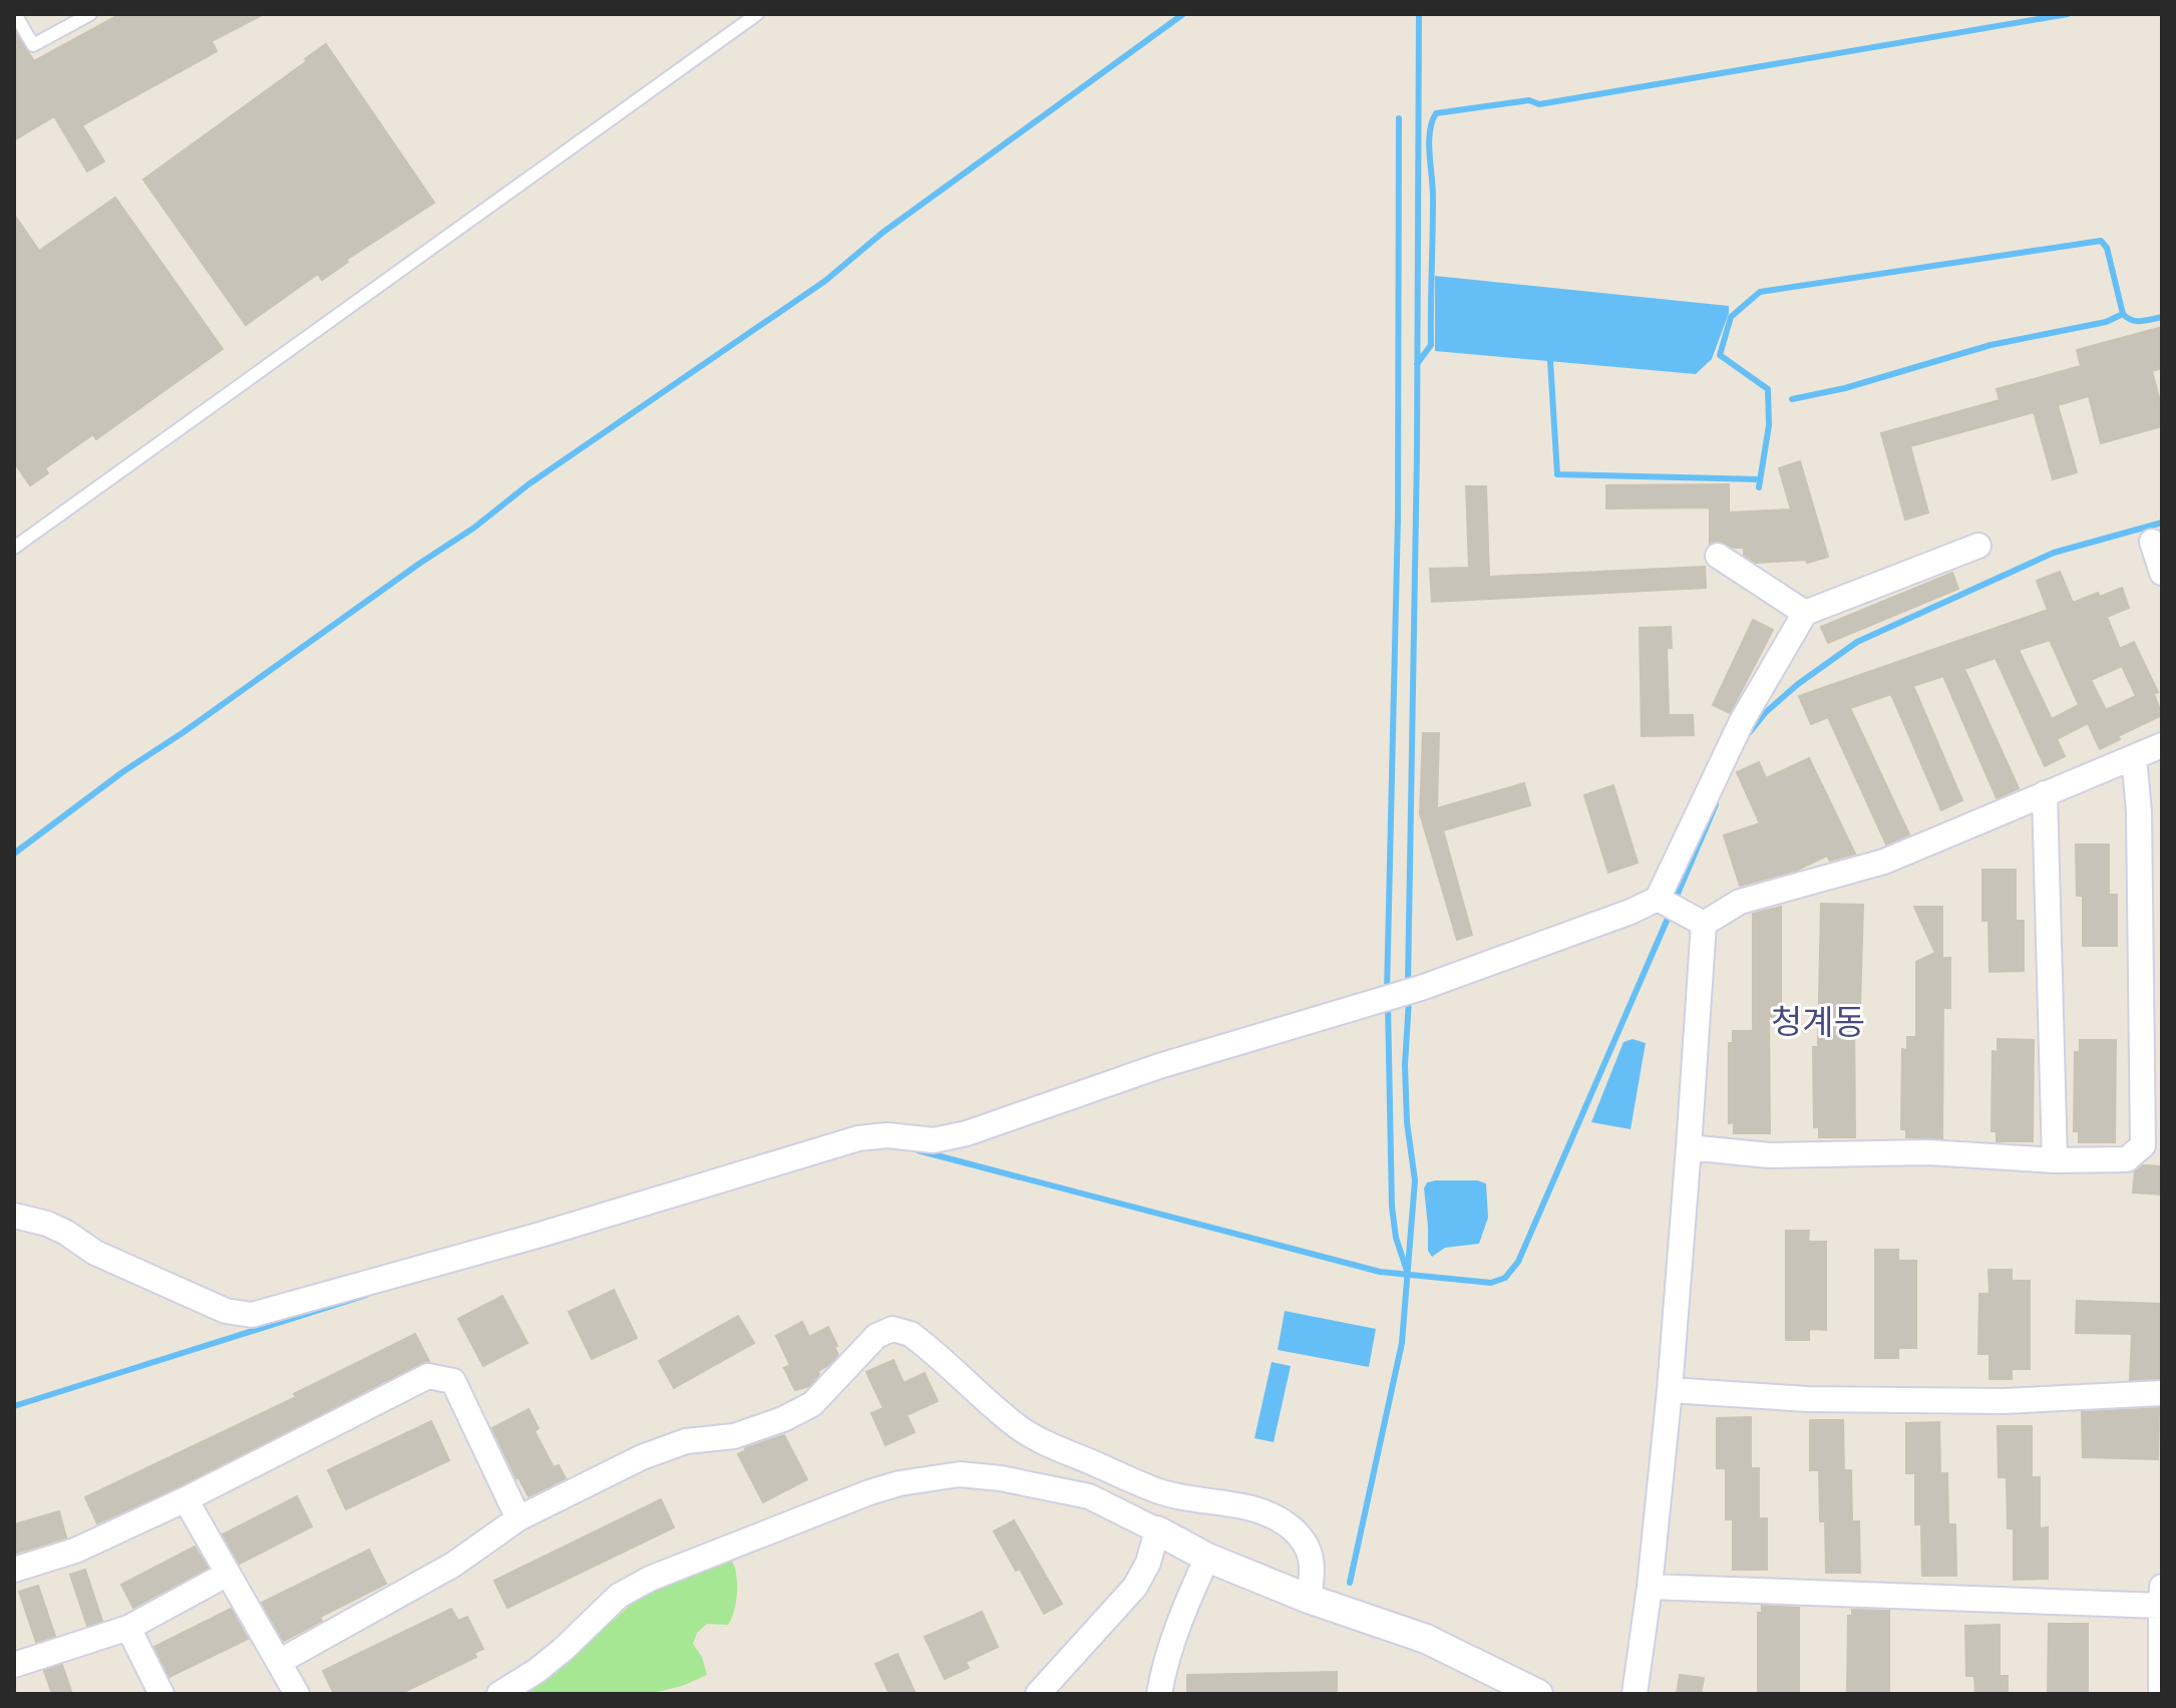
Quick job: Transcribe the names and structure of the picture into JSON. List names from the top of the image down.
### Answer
{
  "districts": ["청계동"]
}
